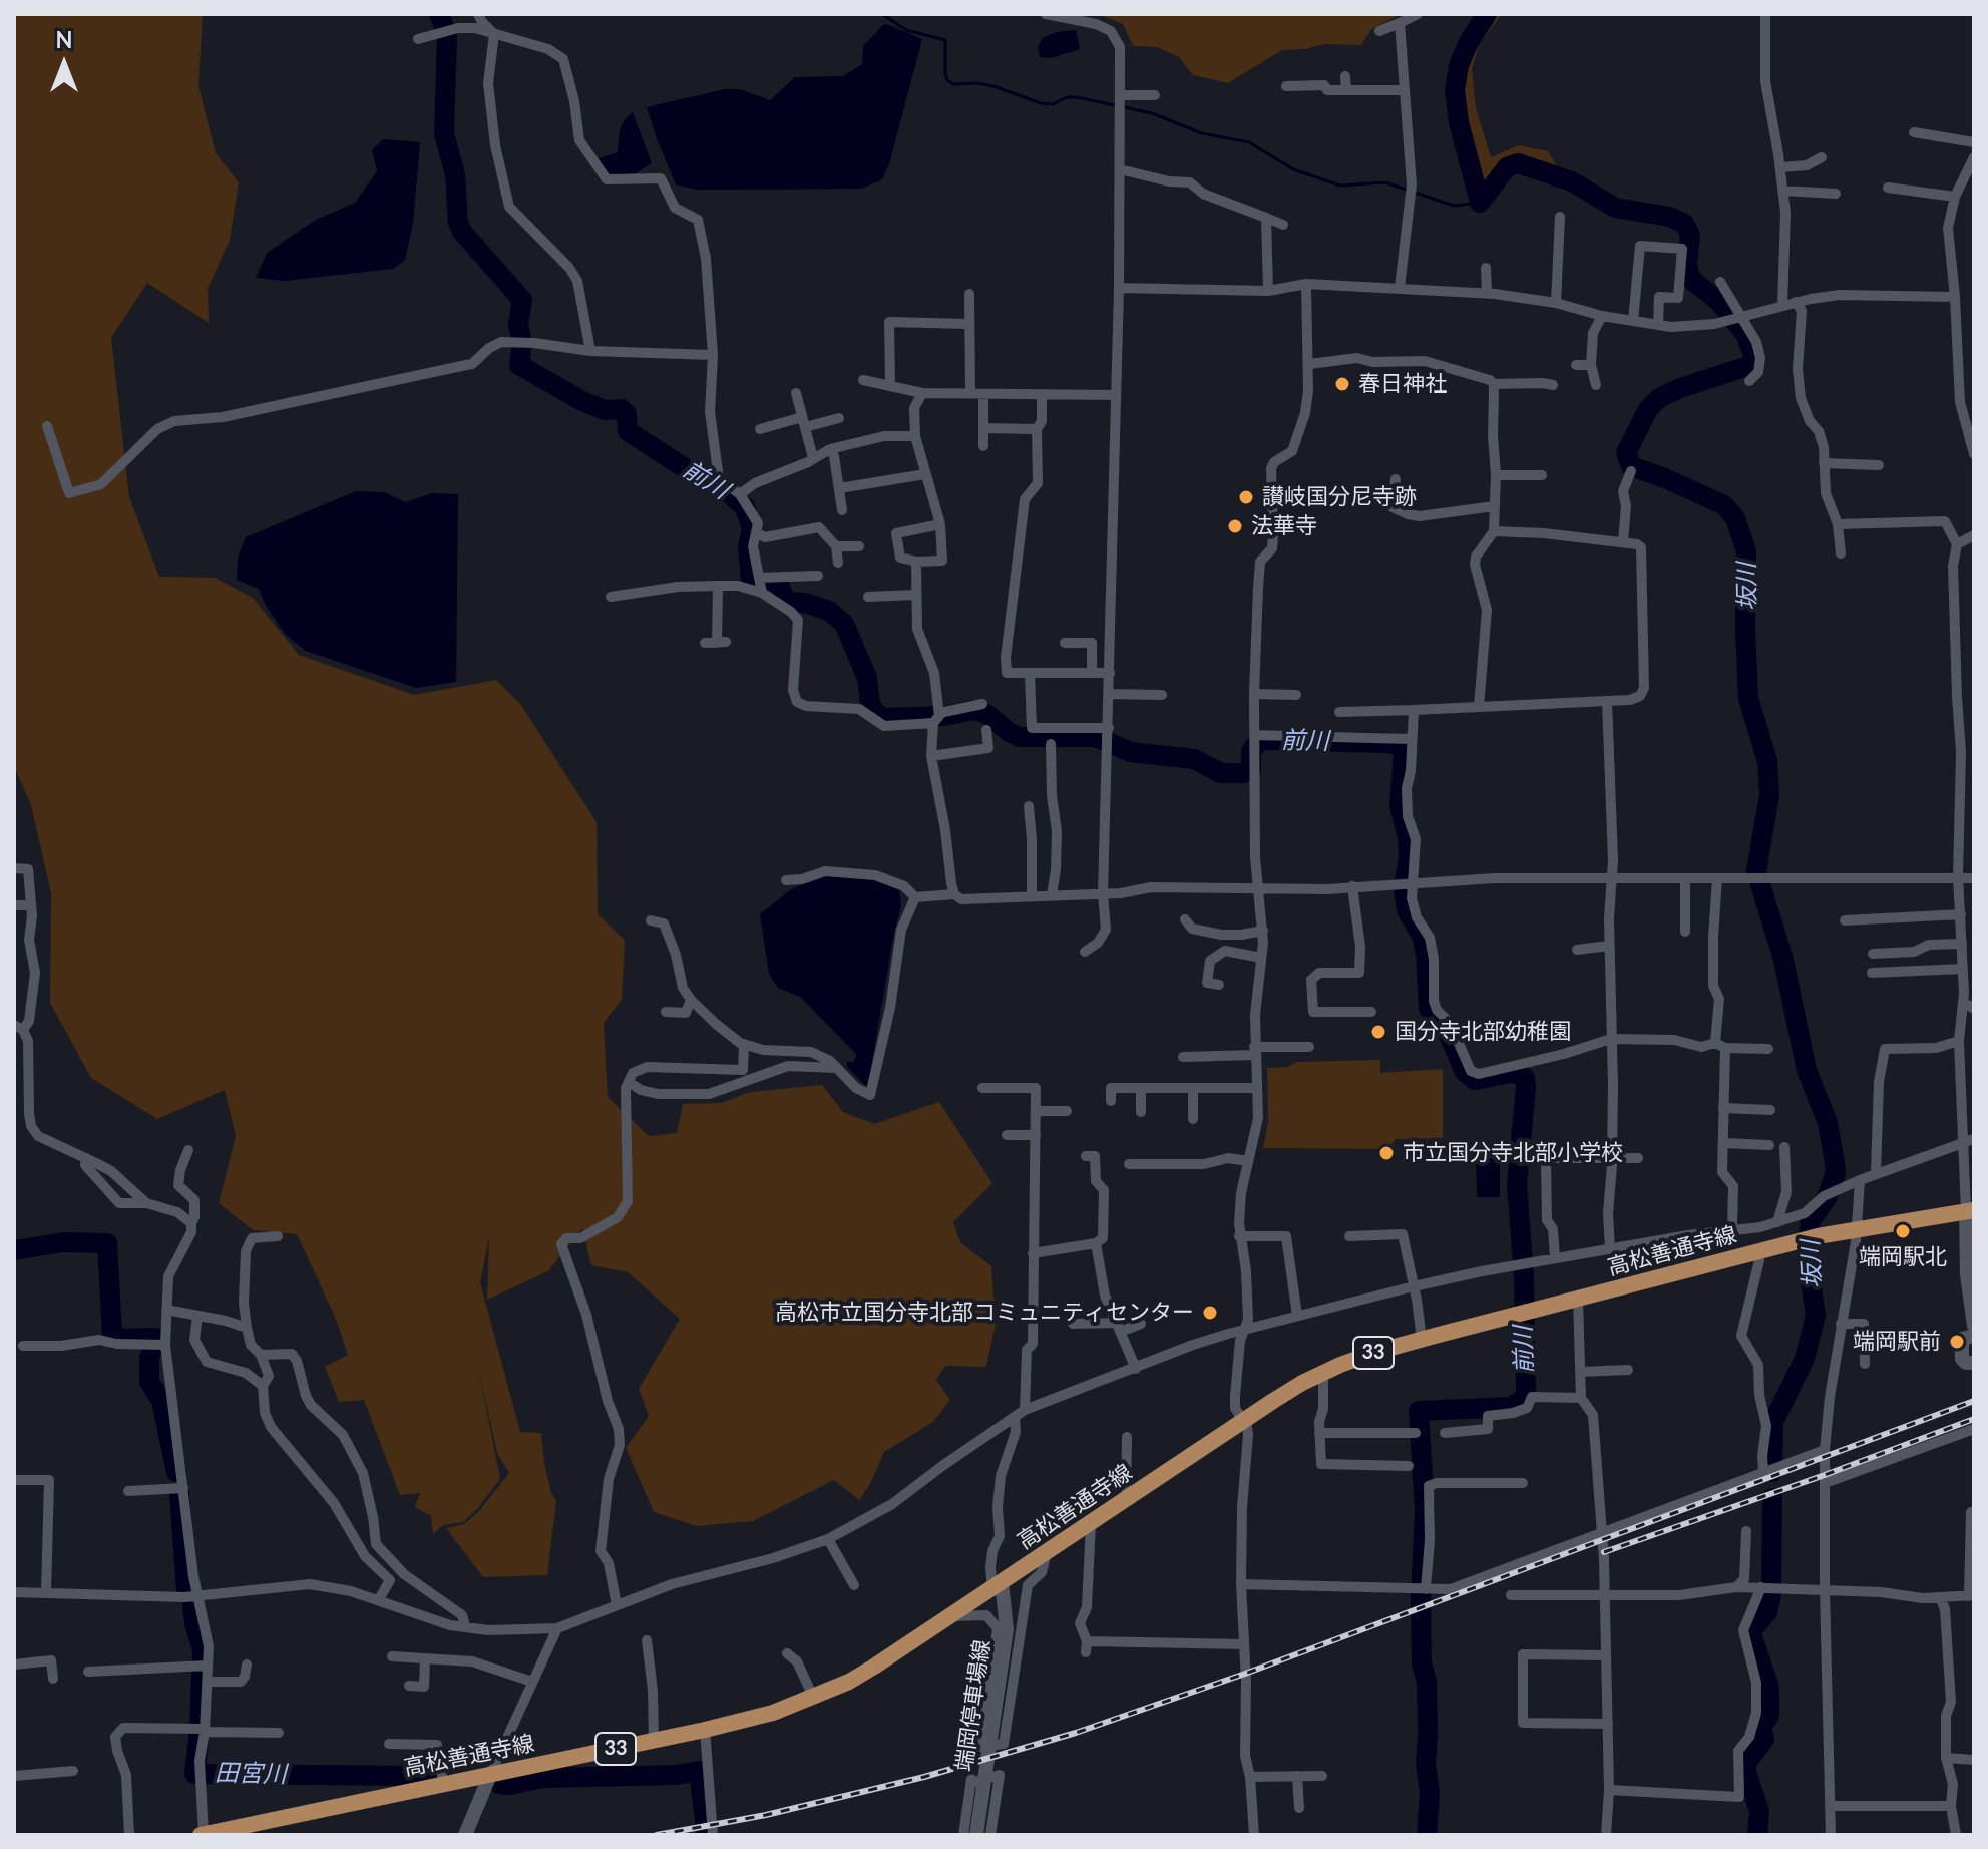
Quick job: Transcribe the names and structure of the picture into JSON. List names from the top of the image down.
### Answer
{
  "streets": {
    "main road": ["高松善通寺線", "33", "端岡停車場線"]
  },
  "crossings": [
    ["高松善通寺線", "端岡停車場線"]
  ],
  "water": ["前川", "坂川", "田宮川"],
  "places": [
    "春日神社",
    "讃岐国分尼寺跡",
    "法華寺",
    "国分寺北部幼稚園",
    "市立国分寺北部小学校",
    "端岡駅北",
    "高松市立国分寺北部コミュニティセンター",
    "端岡駅前"
  ],
  "north": "top"
}
